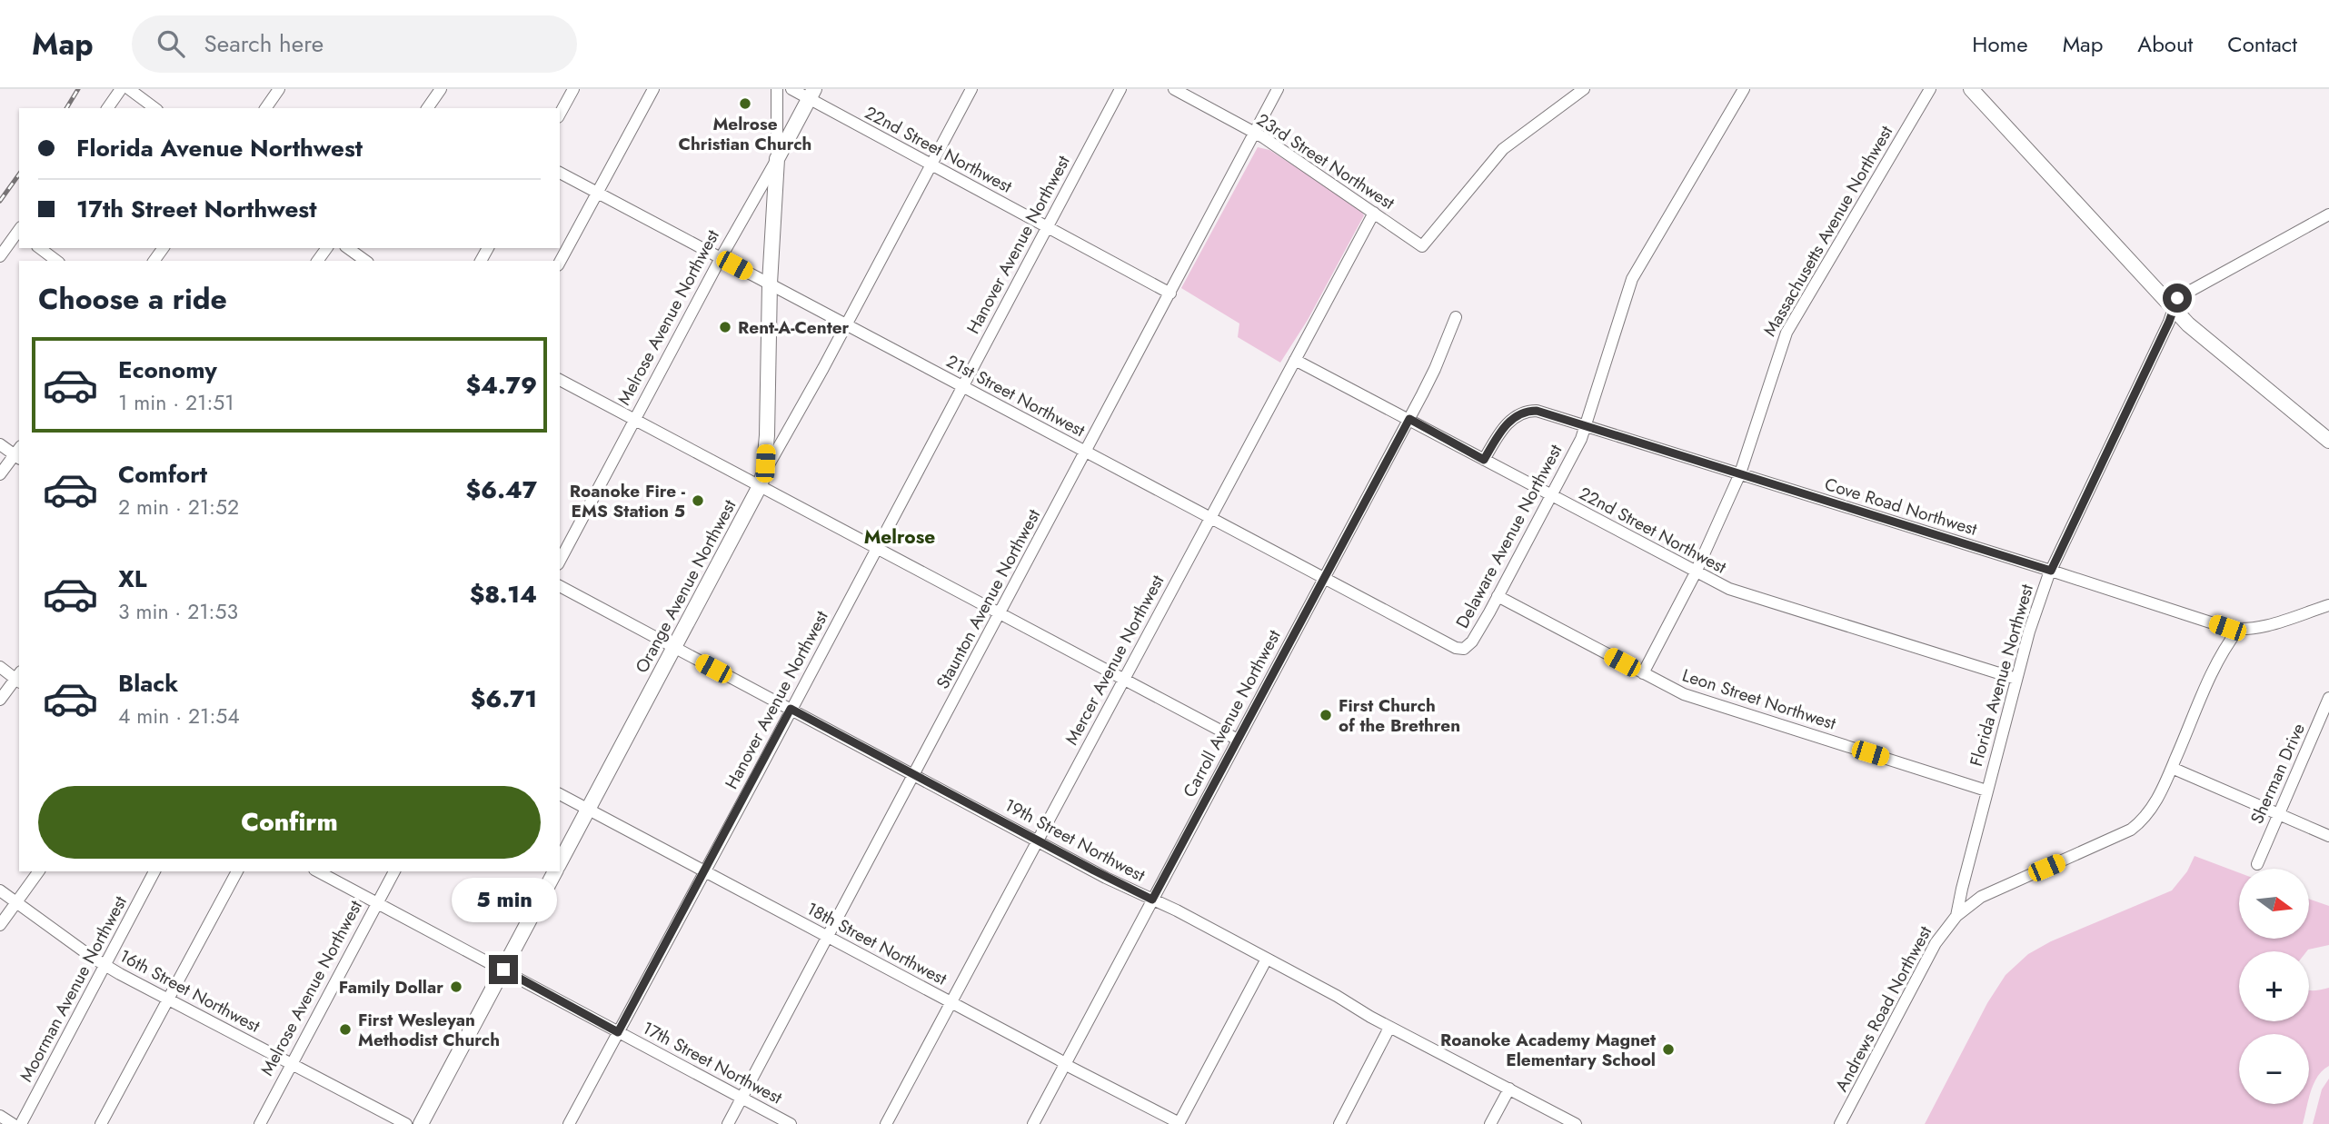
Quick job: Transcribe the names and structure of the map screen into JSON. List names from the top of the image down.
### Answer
{
  "streets": {
    "main road": ["Melrose Avenue Northwest", "Orange Avenue Northwest"],
    "street": [
      "22nd Street Northwest",
      "23rd Street Northwest",
      "Massachusetts Avenue Northwest",
      "Hanover Avenue Northwest",
      "21st Street Northwest",
      "Cove Road Northwest",
      "Delaware Avenue Northwest",
      "Staunton Avenue Northwest",
      "Mercer Avenue Northwest",
      "Florida Avenue Northwest",
      "Leon Street Northwest",
      "Carroll Avenue Northwest",
      "Sherman Drive",
      "19th Street Northwest",
      "18th Street Northwest",
      "Moorman Avenue Northwest",
      "16th Street Northwest",
      "Andrews Road Northwest",
      "17th Street Northwest"
    ]
  },
  "crossings": [
    ["22nd Street Northwest", "Massachusetts Avenue Northwest"],
    ["22nd Street Northwest", "Hanover Avenue Northwest"],
    ["22nd Street Northwest", "Melrose Avenue Northwest"],
    ["22nd Street Northwest", "Cove Road Northwest"],
    ["22nd Street Northwest", "Delaware Avenue Northwest"],
    ["22nd Street Northwest", "Orange Avenue Northwest"],
    ["22nd Street Northwest", "Staunton Avenue Northwest"],
    ["22nd Street Northwest", "Mercer Avenue Northwest"],
    ["22nd Street Northwest", "Florida Avenue Northwest"],
    ["22nd Street Northwest", "Carroll Avenue Northwest"],
    ["23rd Street Northwest", "Staunton Avenue Northwest"],
    ["23rd Street Northwest", "Mercer Avenue Northwest"],
    ["Massachusetts Avenue Northwest", "Cove Road Northwest"],
    ["Massachusetts Avenue Northwest", "Leon Street Northwest"],
    ["Hanover Avenue Northwest", "21st Street Northwest"],
    ["Hanover Avenue Northwest", "19th Street Northwest"],
    ["Hanover Avenue Northwest", "18th Street Northwest"],
    ["Hanover Avenue Northwest", "17th Street Northwest"],
    ["Melrose Avenue Northwest", "21st Street Northwest"],
    ["Melrose Avenue Northwest", "16th Street Northwest"],
    ["Melrose Avenue Northwest", "17th Street Northwest"],
    ["21st Street Northwest", "Delaware Avenue Northwest"],
    ["21st Street Northwest", "Orange Avenue Northwest"],
    ["21st Street Northwest", "Staunton Avenue Northwest"],
    ["21st Street Northwest", "Mercer Avenue Northwest"],
    ["21st Street Northwest", "Carroll Avenue Northwest"],
    ["Cove Road Northwest", "Delaware Avenue Northwest"],
    ["Cove Road Northwest", "Florida Avenue Northwest"],
    ["Cove Road Northwest", "Andrews Road Northwest"],
    ["Delaware Avenue Northwest", "Leon Street Northwest"],
    ["Orange Avenue Northwest", "19th Street Northwest"],
    ["Orange Avenue Northwest", "18th Street Northwest"],
    ["Orange Avenue Northwest", "17th Street Northwest"],
    ["Staunton Avenue Northwest", "19th Street Northwest"],
    ["Staunton Avenue Northwest", "18th Street Northwest"],
    ["Staunton Avenue Northwest", "17th Street Northwest"],
    ["Mercer Avenue Northwest", "19th Street Northwest"],
    ["Mercer Avenue Northwest", "18th Street Northwest"],
    ["Florida Avenue Northwest", "Leon Street Northwest"],
    ["Florida Avenue Northwest", "Andrews Road Northwest"],
    ["Carroll Avenue Northwest", "19th Street Northwest"],
    ["Carroll Avenue Northwest", "18th Street Northwest"],
    ["Moorman Avenue Northwest", "16th Street Northwest"]
  ],
  "districts": ["Melrose"],
  "places": [
    "Melrose Christian Church",
    "Rent-A-Center",
    "Roanoke Fire - EMS Station 5",
    "First Church of the Brethren",
    "Family Dollar",
    "First Wesleyan Methodist Church",
    "Roanoke Academy Magnet Elementary School"
  ],
  "north": "right",
  "page": {
    "header": "Map",
    "search": "Search here",
    "nav": [
      "Home",
      "Map",
      "About",
      "Contact"
    ],
    "banner": ["Florida Avenue Northwest", "17th Street Northwest"],
    "heading": "Choose a ride",
    "list": [
      {
        "name": "Economy",
        "note": "1 min · 21:51",
        "value": "$4.79"
      },
      {
        "name": "Comfort",
        "note": "2 min · 21:52",
        "value": "$6.47"
      },
      {
        "name": "XL",
        "note": "3 min · 21:53",
        "value": "$8.14"
      },
      {
        "name": "Black",
        "note": "4 min · 21:54",
        "value": "$6.71"
      }
    ],
    "buttons": "Confirm",
    "map_buttons": ["+", "−"],
    "bubble": "5 min"
  }
}
